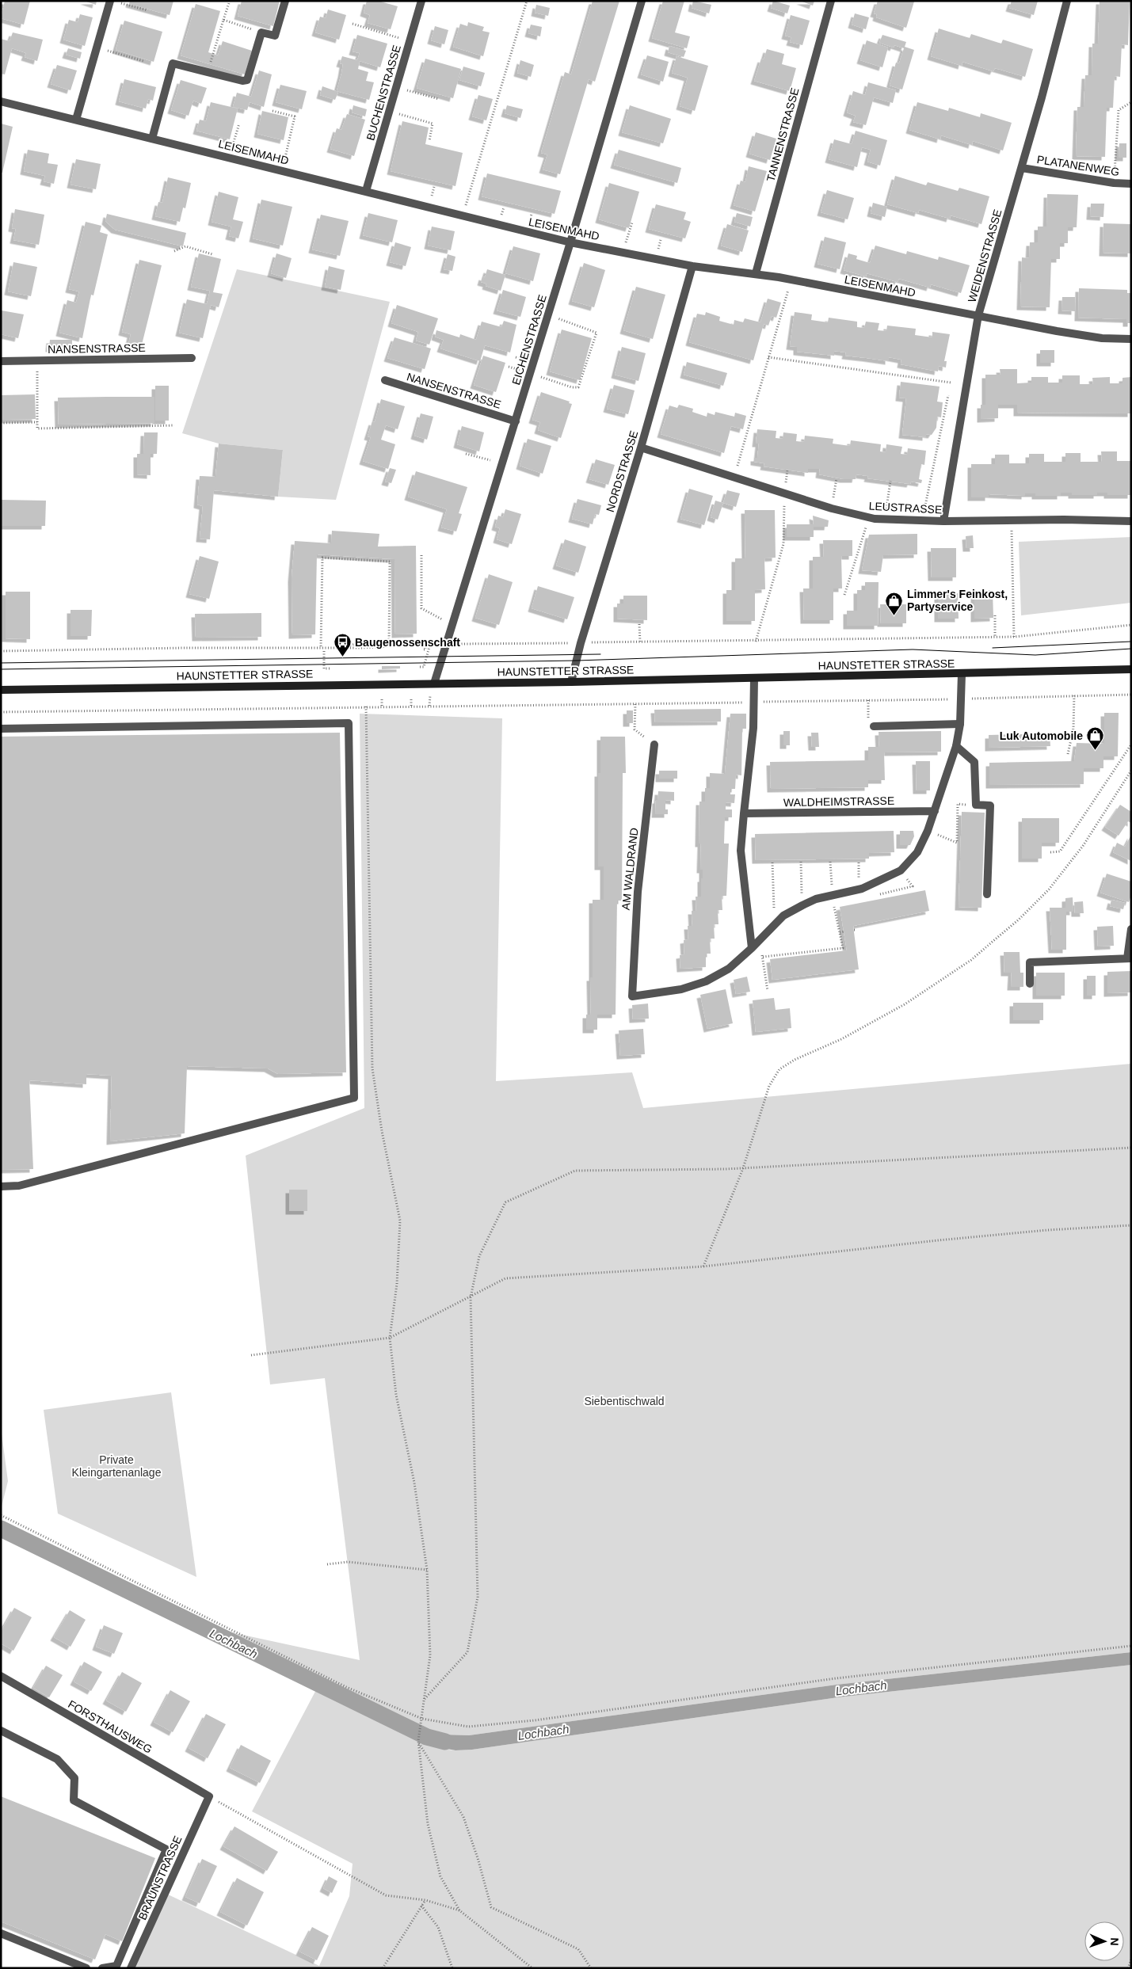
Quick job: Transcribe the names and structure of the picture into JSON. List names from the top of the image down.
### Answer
{
  "streets": {
    "main road": ["HAUNSTETTER STRASSE"],
    "street": [
      "BUCHENSTRASSE",
      "TANNENSTRASSE",
      "LEISENMAHD",
      "PLATANENWEG",
      "WEIDENSTRASSE",
      "EICHENSTRASSE",
      "NANSENSTRASSE",
      "NORDSTRASSE",
      "LEUSTRASSE",
      "WALDHEIMSTRASSE",
      "AM WALDRAND",
      "FORSTHAUSWEG",
      "BRAUNSTRASSE"
    ]
  },
  "crossings": [
    ["BUCHENSTRASSE", "LEISENMAHD"],
    ["TANNENSTRASSE", "LEISENMAHD"],
    ["LEISENMAHD", "WEIDENSTRASSE"],
    ["LEISENMAHD", "EICHENSTRASSE"],
    ["LEISENMAHD", "NORDSTRASSE"],
    ["PLATANENWEG", "WEIDENSTRASSE"],
    ["WEIDENSTRASSE", "LEUSTRASSE"],
    ["EICHENSTRASSE", "NANSENSTRASSE"],
    ["EICHENSTRASSE", "HAUNSTETTER STRASSE"],
    ["NORDSTRASSE", "LEUSTRASSE"],
    ["NORDSTRASSE", "HAUNSTETTER STRASSE"],
    ["FORSTHAUSWEG", "BRAUNSTRASSE"]
  ],
  "water": ["Lochbach"],
  "parks": ["Siebentischwald", "Private Kleingartenanlage"],
  "places": {
    "shop": ["Limmer's Feinkost, Partyservice", "Luk Automobile"],
    "bus stop": ["Baugenossenschaft"]
  },
  "north": "right"
}
